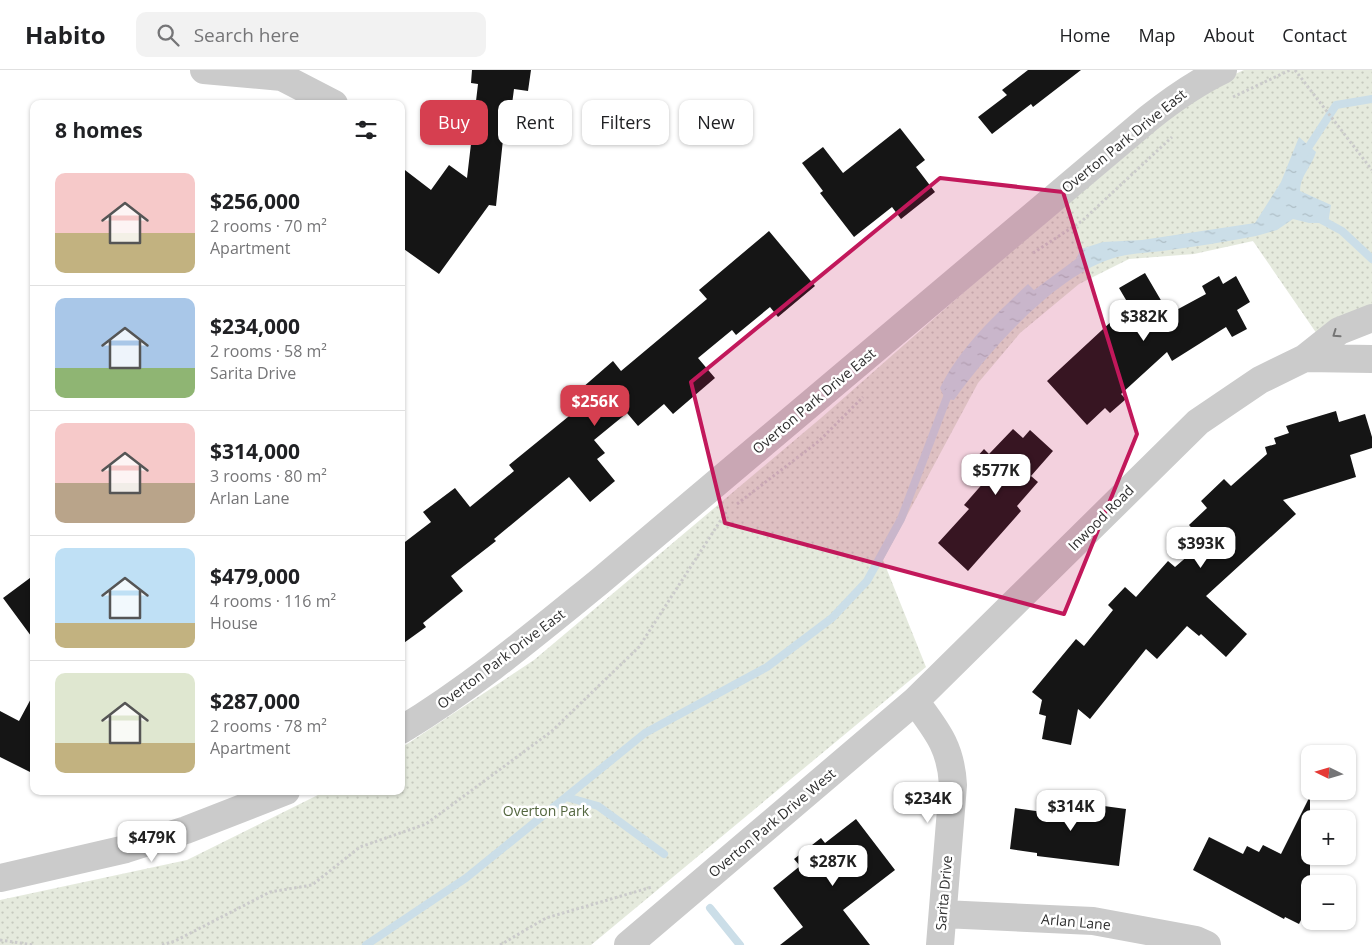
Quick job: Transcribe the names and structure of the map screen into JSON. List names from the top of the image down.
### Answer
{
  "streets": {
    "street": [
      "Overton Park Drive East",
      "Inwood Road",
      "Overton Park Drive West",
      "Sarita Drive",
      "Arlan Lane"
    ]
  },
  "crossings": [
    ["Inwood Road", "Overton Park Drive West"],
    ["Inwood Road", "Sarita Drive"],
    ["Overton Park Drive West", "Sarita Drive"],
    ["Sarita Drive", "Arlan Lane"]
  ],
  "parks": ["Overton Park"],
  "north": "left",
  "page": {
    "header": "Habito",
    "search": "Search here",
    "nav": [
      "Home",
      "Map",
      "About",
      "Contact"
    ],
    "chip": [
      "Buy",
      "Rent",
      "Filters",
      "New"
    ],
    "heading": "8 homes",
    "list": [
      {
        "name": "$256,000",
        "note": "2 rooms · 70 m² · Apartment"
      },
      {
        "name": "$234,000",
        "note": "2 rooms · 58 m² · Sarita Drive"
      },
      {
        "name": "$314,000",
        "note": "3 rooms · 80 m² · Arlan Lane"
      },
      {
        "name": "$479,000",
        "note": "4 rooms · 116 m² · House"
      },
      {
        "name": "$287,000",
        "note": "2 rooms · 78 m² · Apartment"
      }
    ],
    "price": [
      "$382K",
      "$256K",
      "$577K",
      "$393K",
      "$234K",
      "$314K",
      "$479K",
      "$287K"
    ],
    "map_buttons": ["+", "−"]
  }
}
